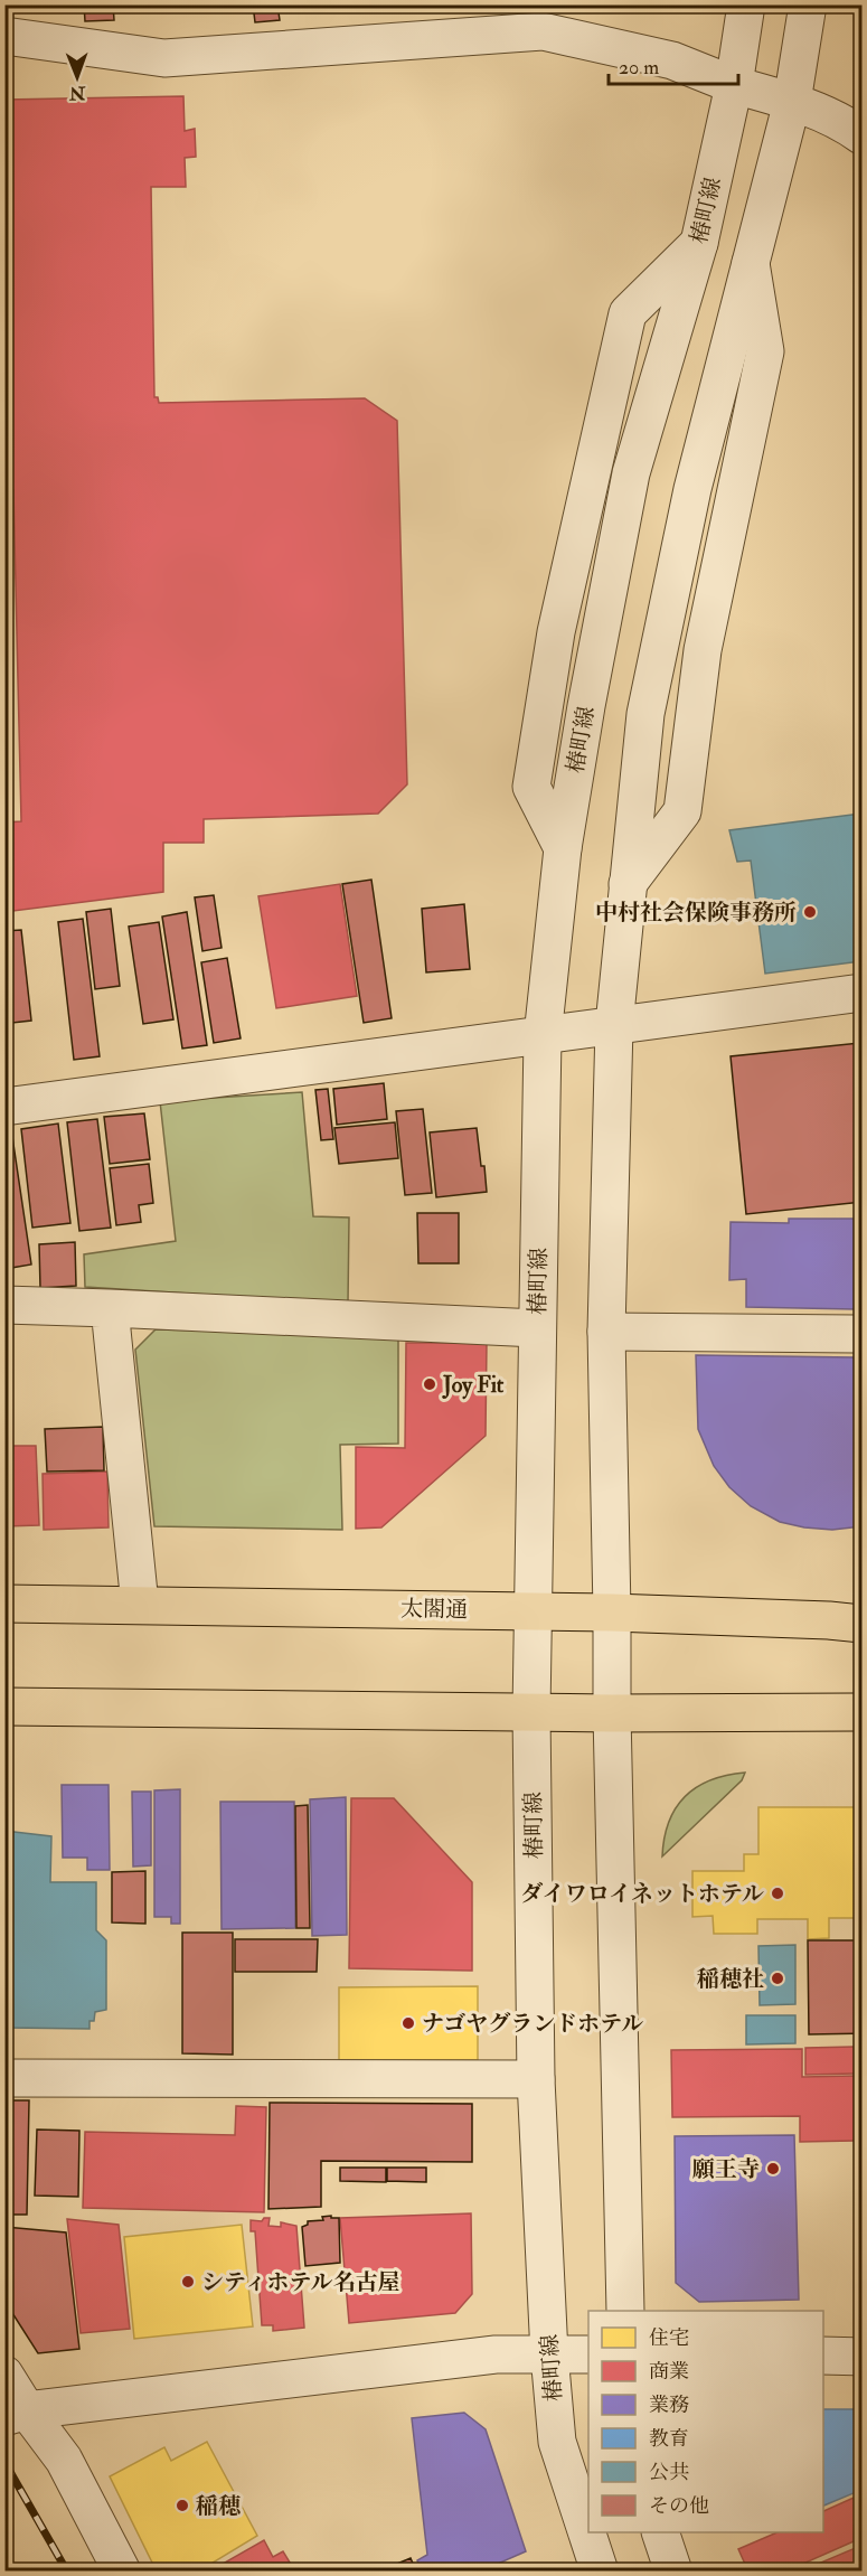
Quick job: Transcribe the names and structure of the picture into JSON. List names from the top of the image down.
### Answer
{
  "streets": {
    "main road": ["太閤通"],
    "street": ["椿町線"]
  },
  "crossings": [
    ["椿町線", "太閤通"]
  ],
  "places": [
    "中村社会保険事務所",
    "Joy Fit",
    "ダイワロイネットホテル",
    "稲穂社",
    "ナゴヤグランドホテル",
    "願王寺",
    "シティホテル名古屋",
    "稲穂"
  ],
  "legend": [
    "住宅",
    "商業",
    "業務",
    "教育",
    "公共",
    "その他"
  ],
  "scale_bar": "20 m",
  "north": "bottom"
}
